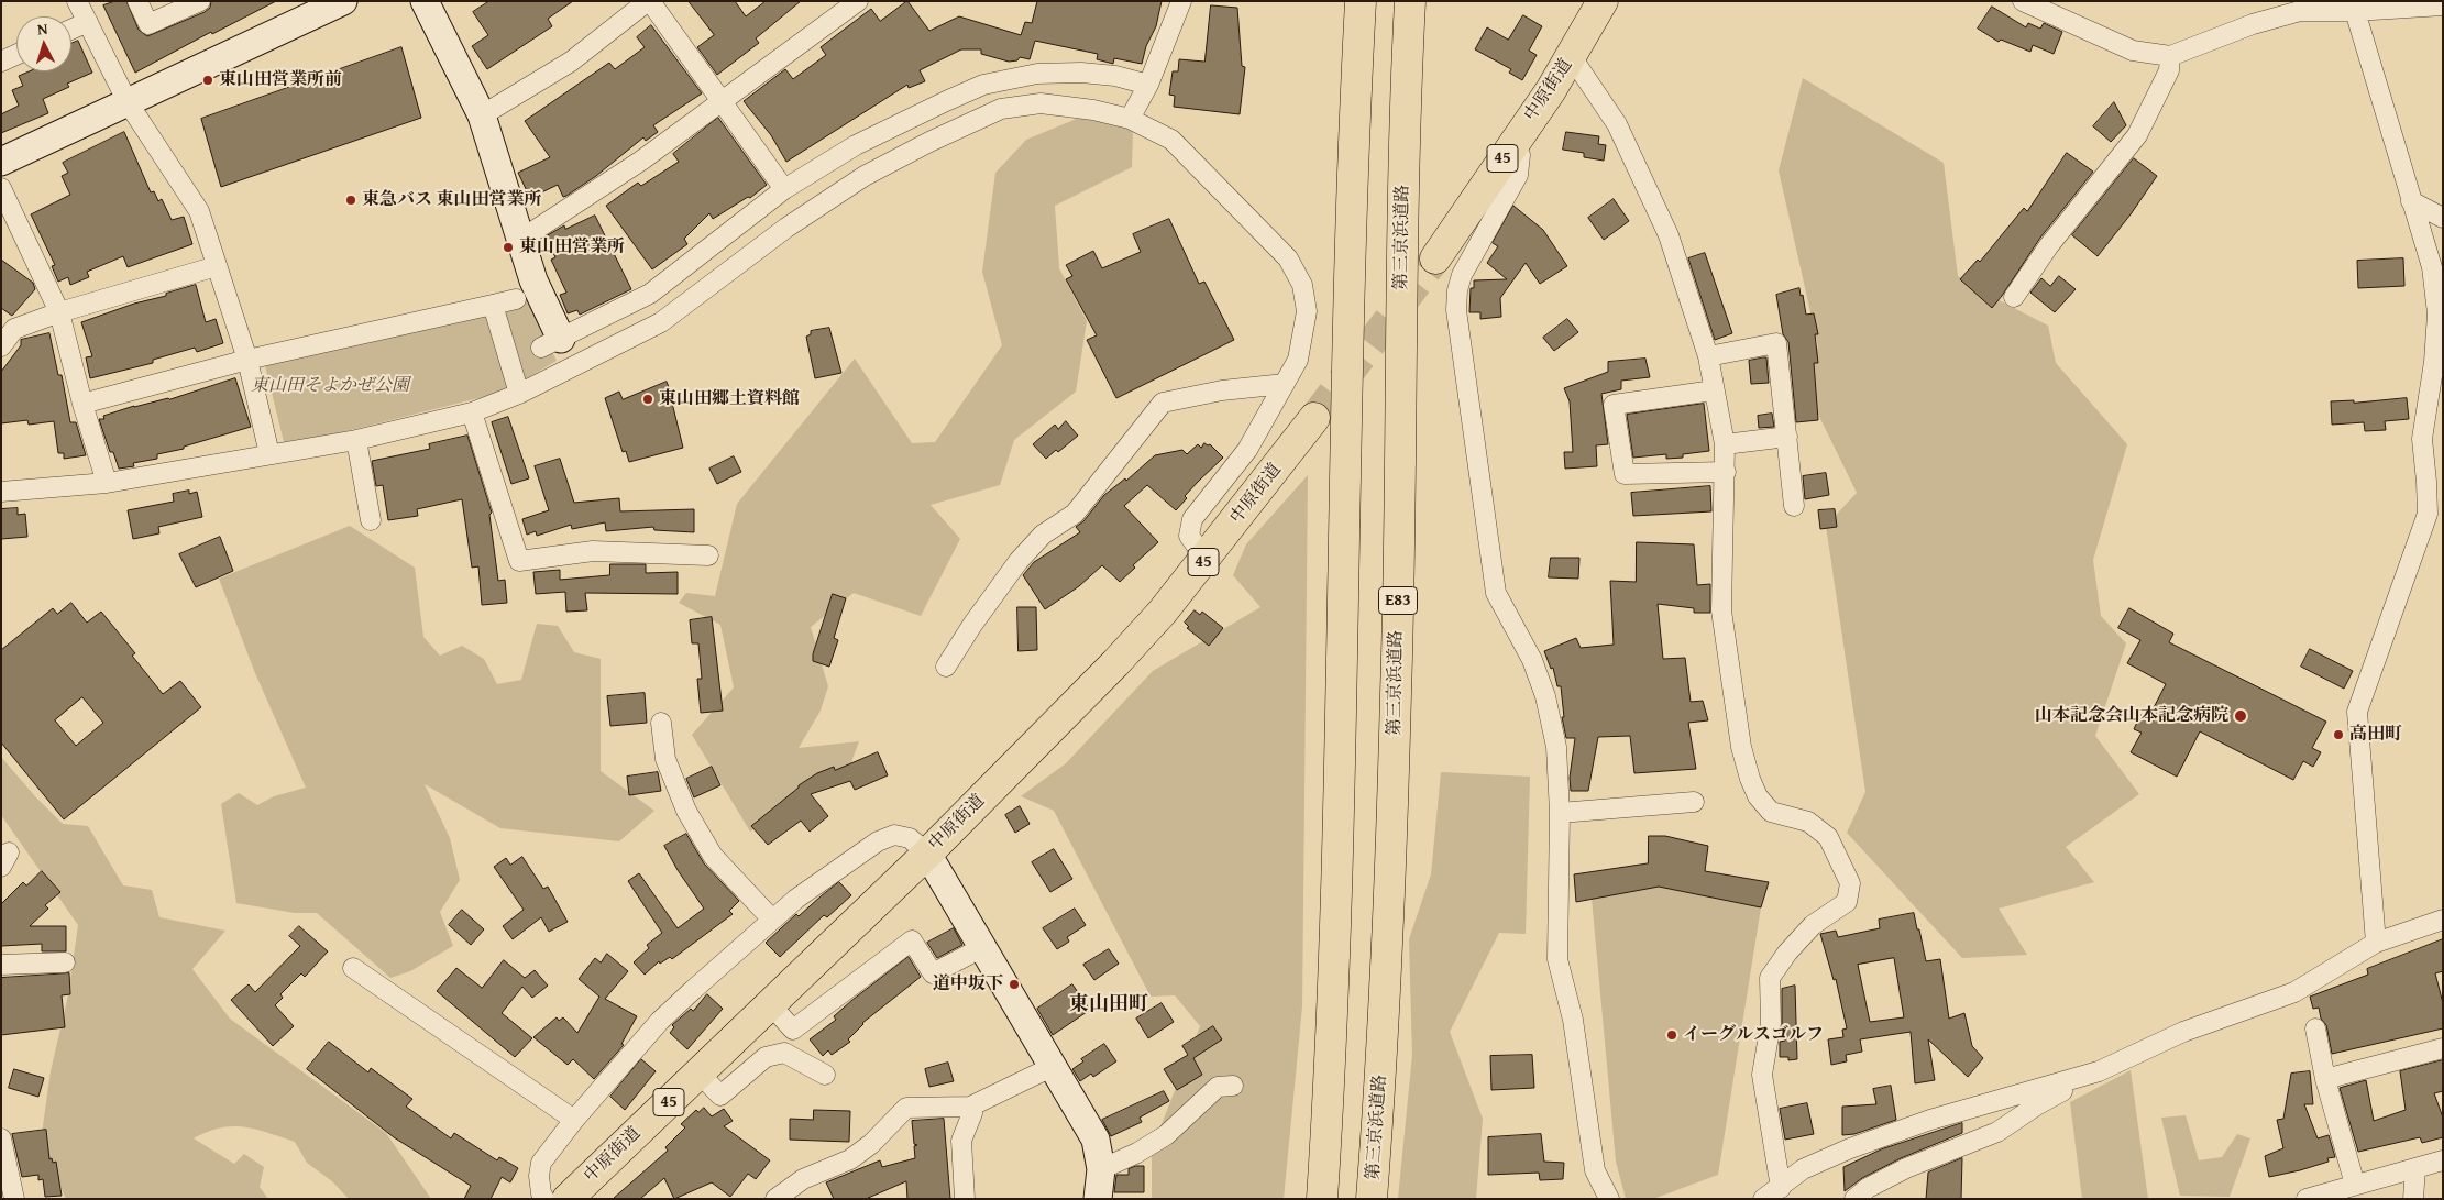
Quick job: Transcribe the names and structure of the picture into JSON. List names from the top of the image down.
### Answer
{
  "streets": {
    "main road": [
      "中原街道",
      "45",
      "第三京浜道路",
      "E83"
    ]
  },
  "districts": ["東山田町"],
  "parks": ["東山田そよかぜ公園"],
  "places": [
    "東山田営業所前",
    "東急バス 東山田営業所",
    "東山田営業所",
    "東山田郷土資料館",
    "山本記念会山本記念病院",
    "高田町",
    "道中坂下",
    "イーグルスゴルフ"
  ],
  "north": "top"
}
